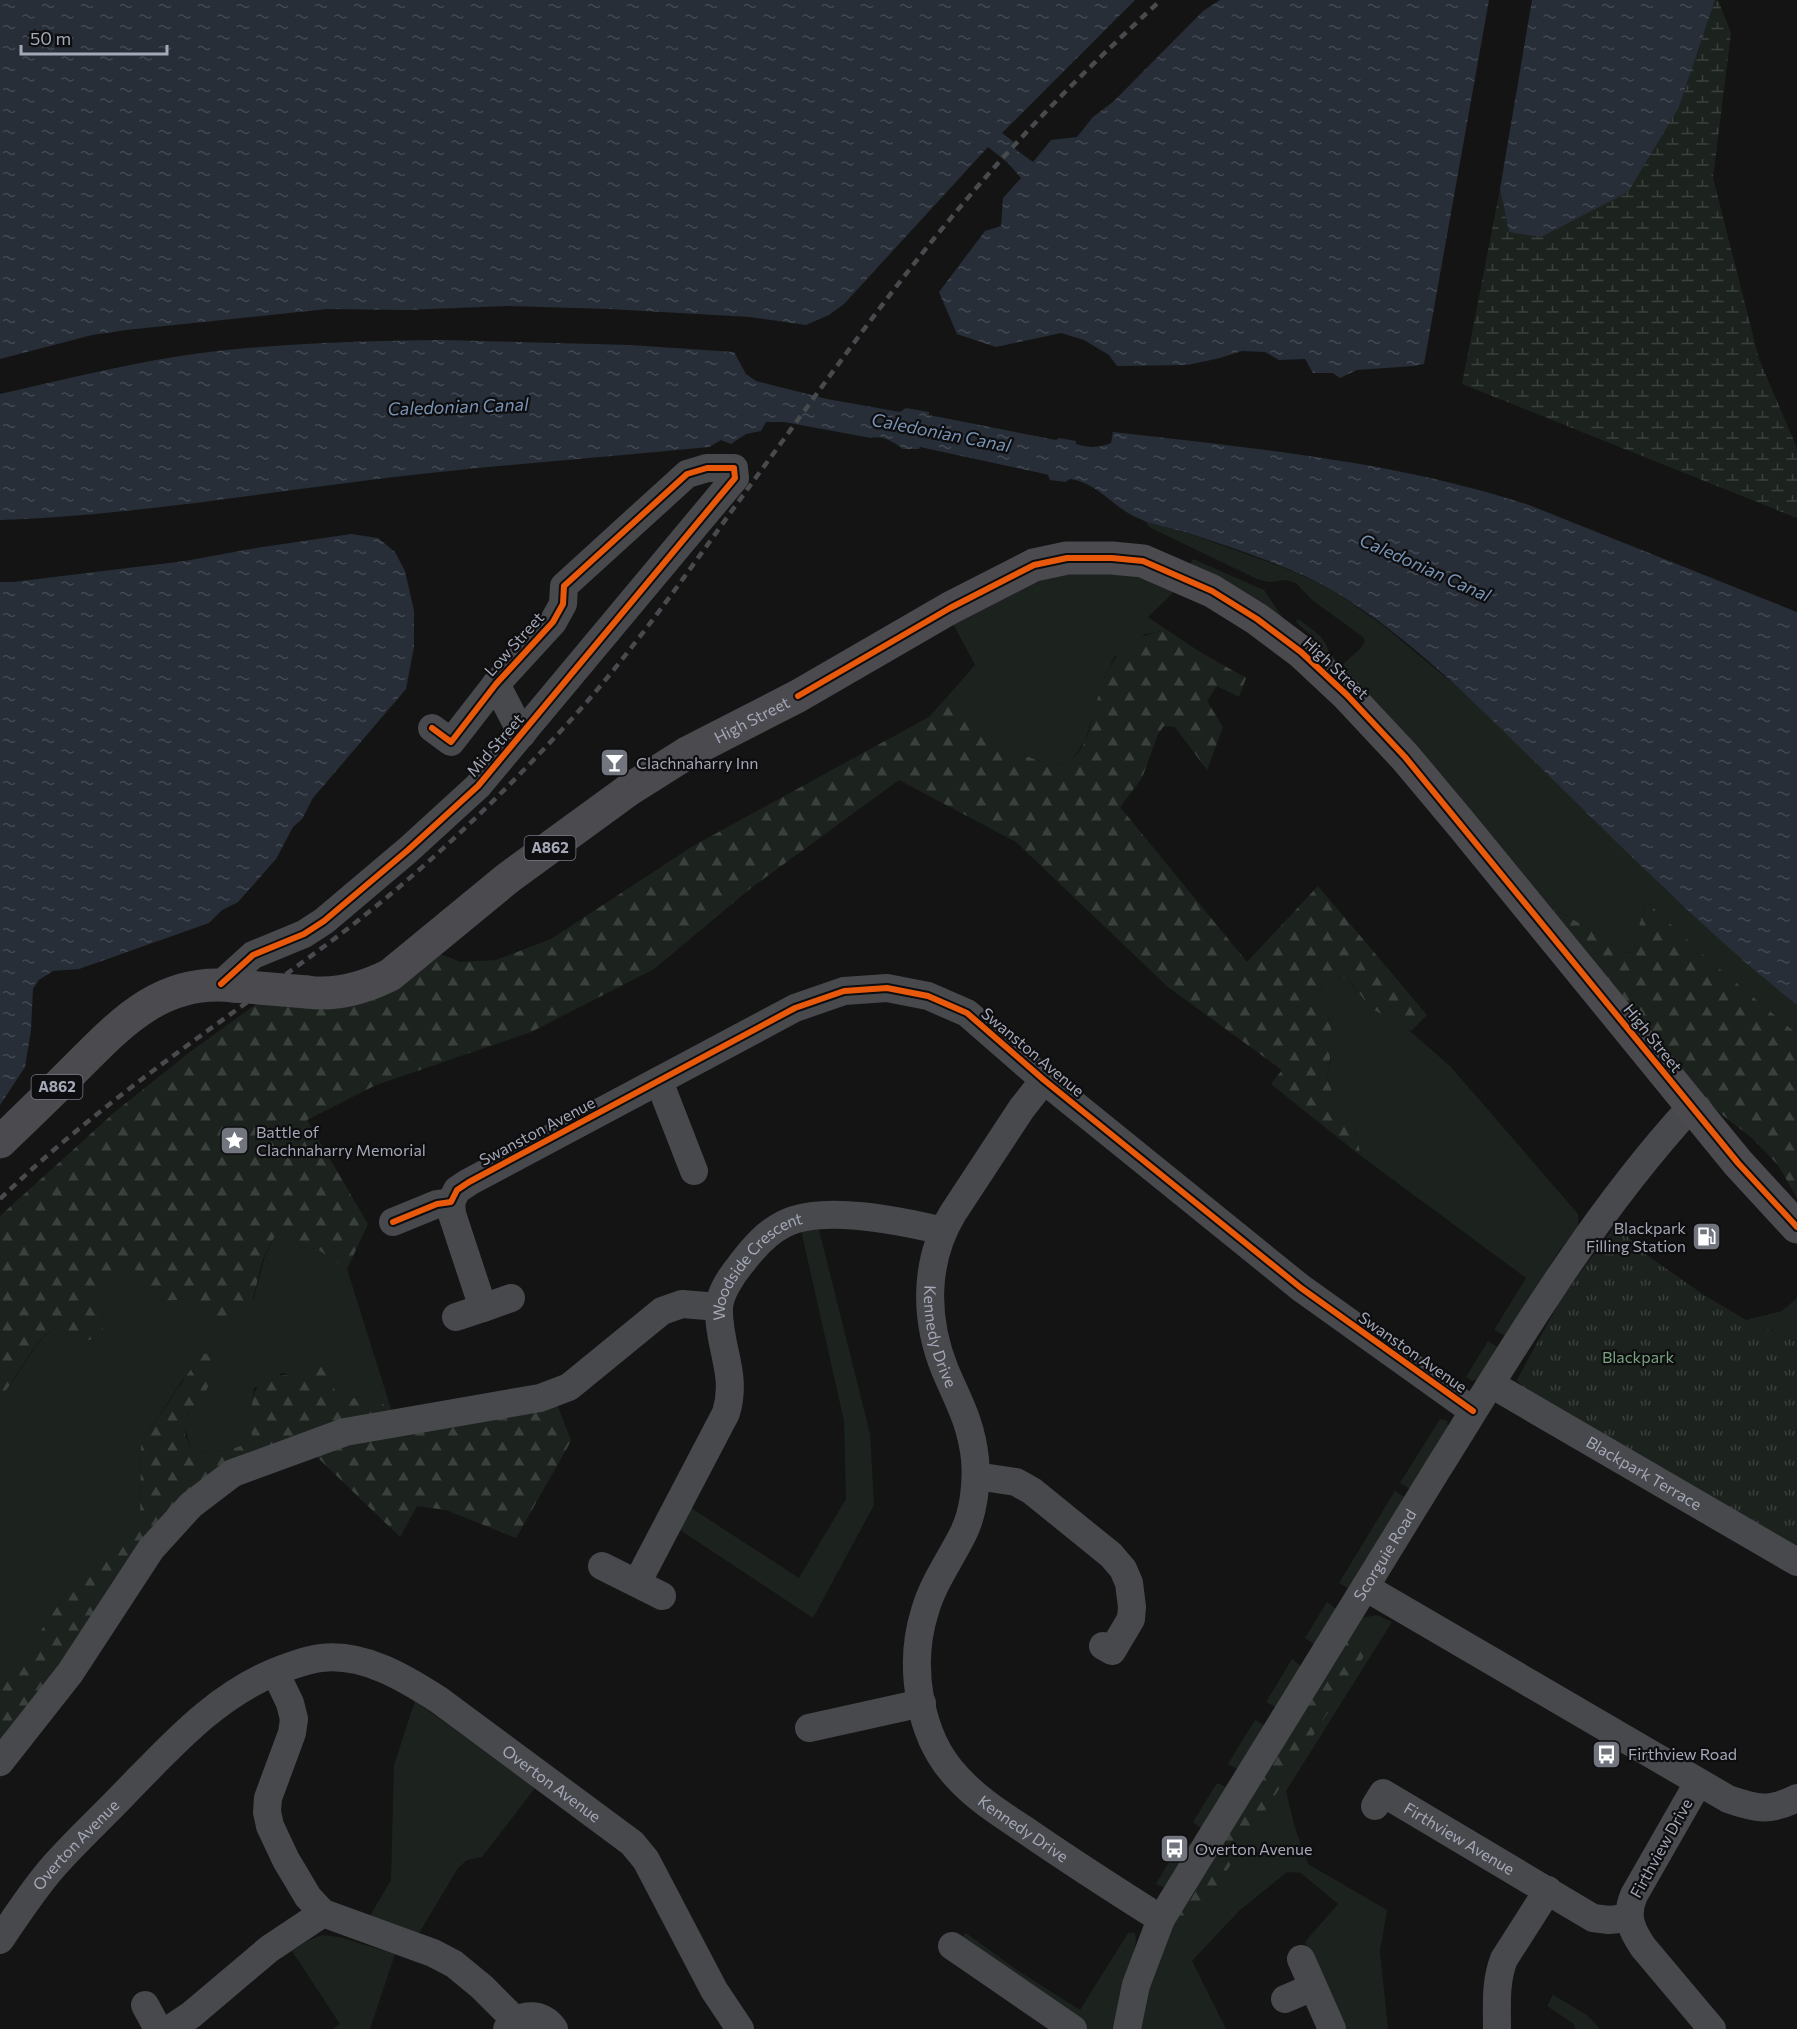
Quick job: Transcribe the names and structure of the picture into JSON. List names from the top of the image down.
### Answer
{
  "streets": {
    "main road": ["High Street", "A862"],
    "street": [
      "Low Street",
      "Mid Street",
      "Swanston Avenue",
      "Woodside Crescent",
      "Kennedy Drive",
      "Blackpark Terrace",
      "Scorguie Road",
      "Overton Avenue",
      "Firthview Avenue",
      "Firthview Drive"
    ]
  },
  "crossings": [
    ["Low Street", "Mid Street"],
    ["High Street", "Mid Street"],
    ["High Street", "A862"],
    ["High Street", "Scorguie Road"],
    ["Mid Street", "A862"],
    ["A862", "Scorguie Road"],
    ["Swanston Avenue", "Kennedy Drive"],
    ["Swanston Avenue", "Scorguie Road"],
    ["Woodside Crescent", "Kennedy Drive"],
    ["Kennedy Drive", "Scorguie Road"],
    ["Blackpark Terrace", "Scorguie Road"],
    ["Firthview Avenue", "Firthview Drive"]
  ],
  "water": ["Caledonian Canal"],
  "parks": ["Blackpark"],
  "places": {
    "bar": ["Clachnaharry Inn"],
    "place": ["Battle of Clachnaharry Memorial"],
    "fuel station": ["Blackpark Filling Station"],
    "bus stop": ["Firthview Road", "Overton Avenue"]
  },
  "scale_bar": "50 m"
}
